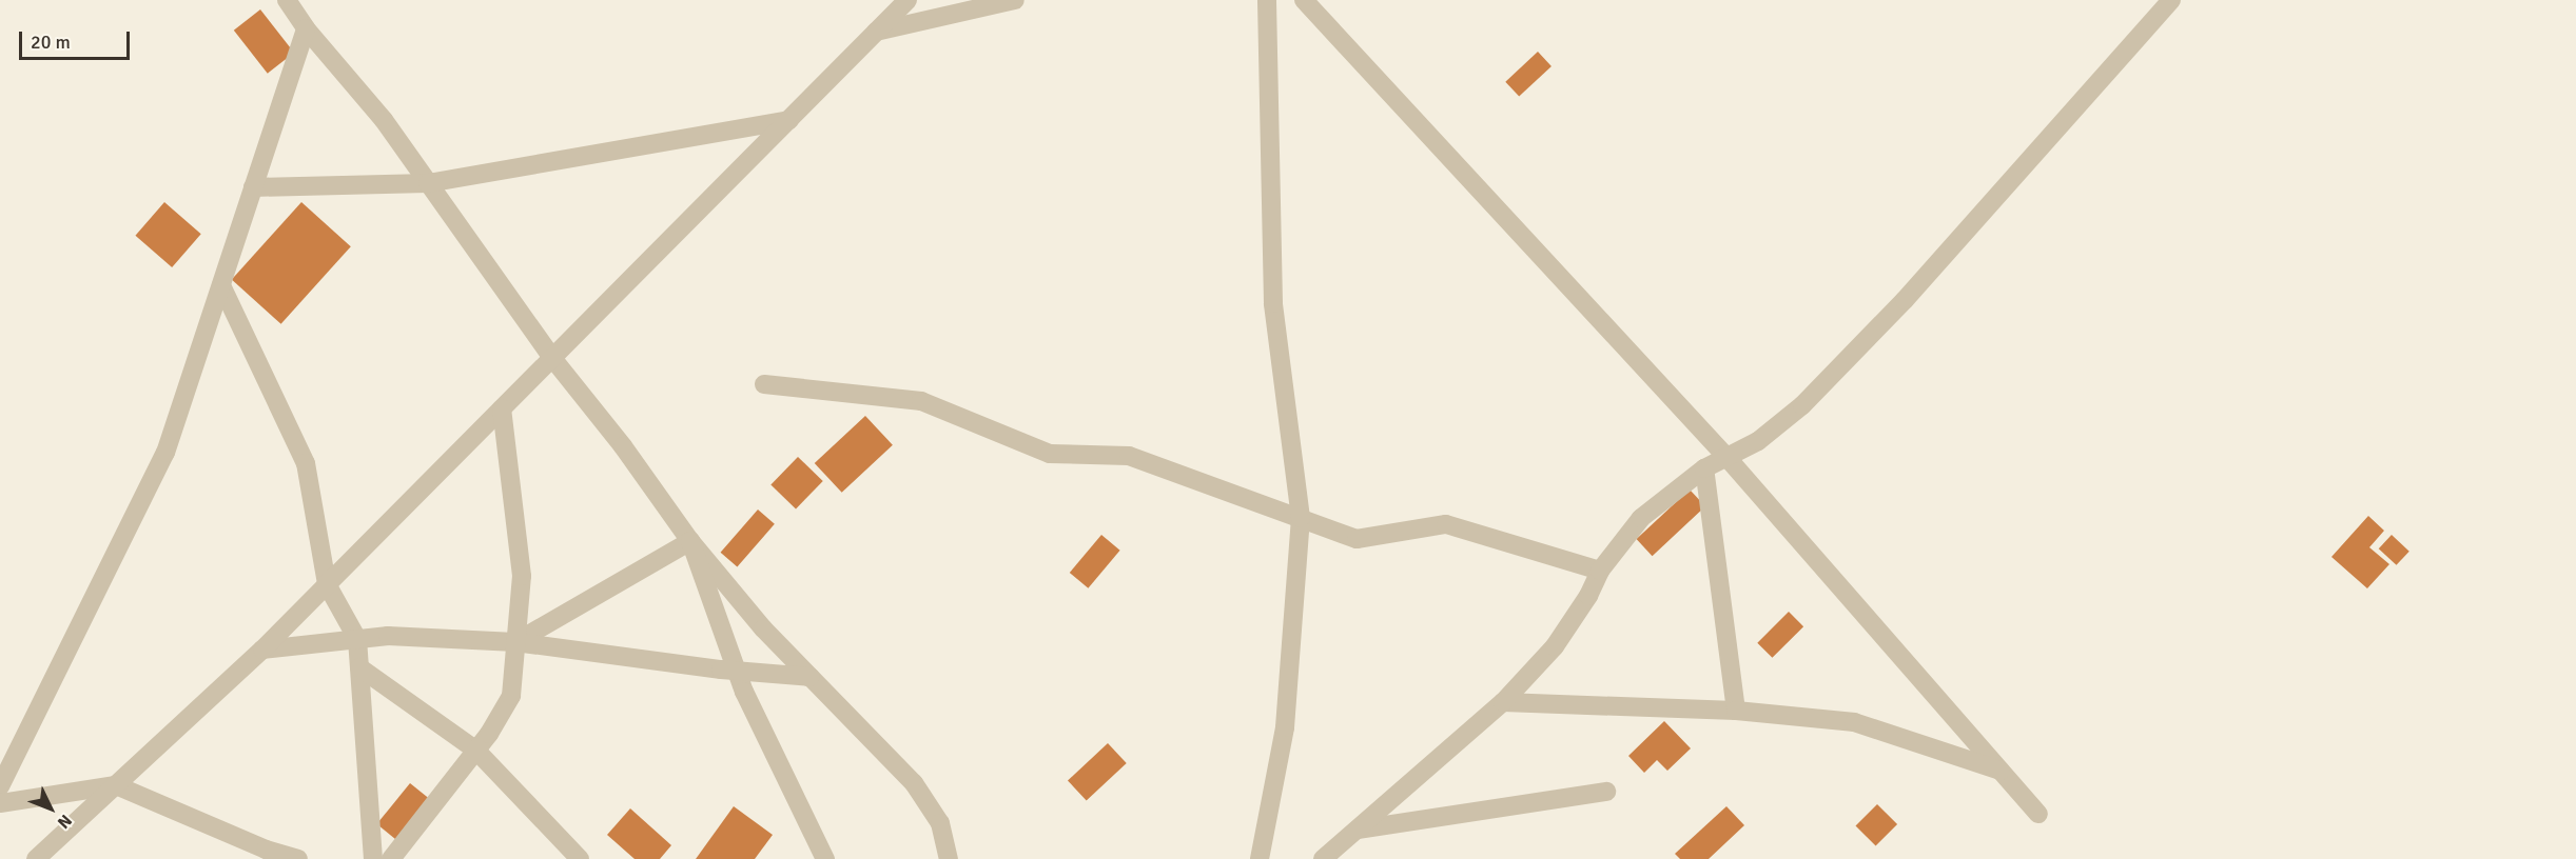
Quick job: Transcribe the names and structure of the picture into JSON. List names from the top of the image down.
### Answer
{
  "scale_bar": "20 m",
  "north": "bottom right"
}
